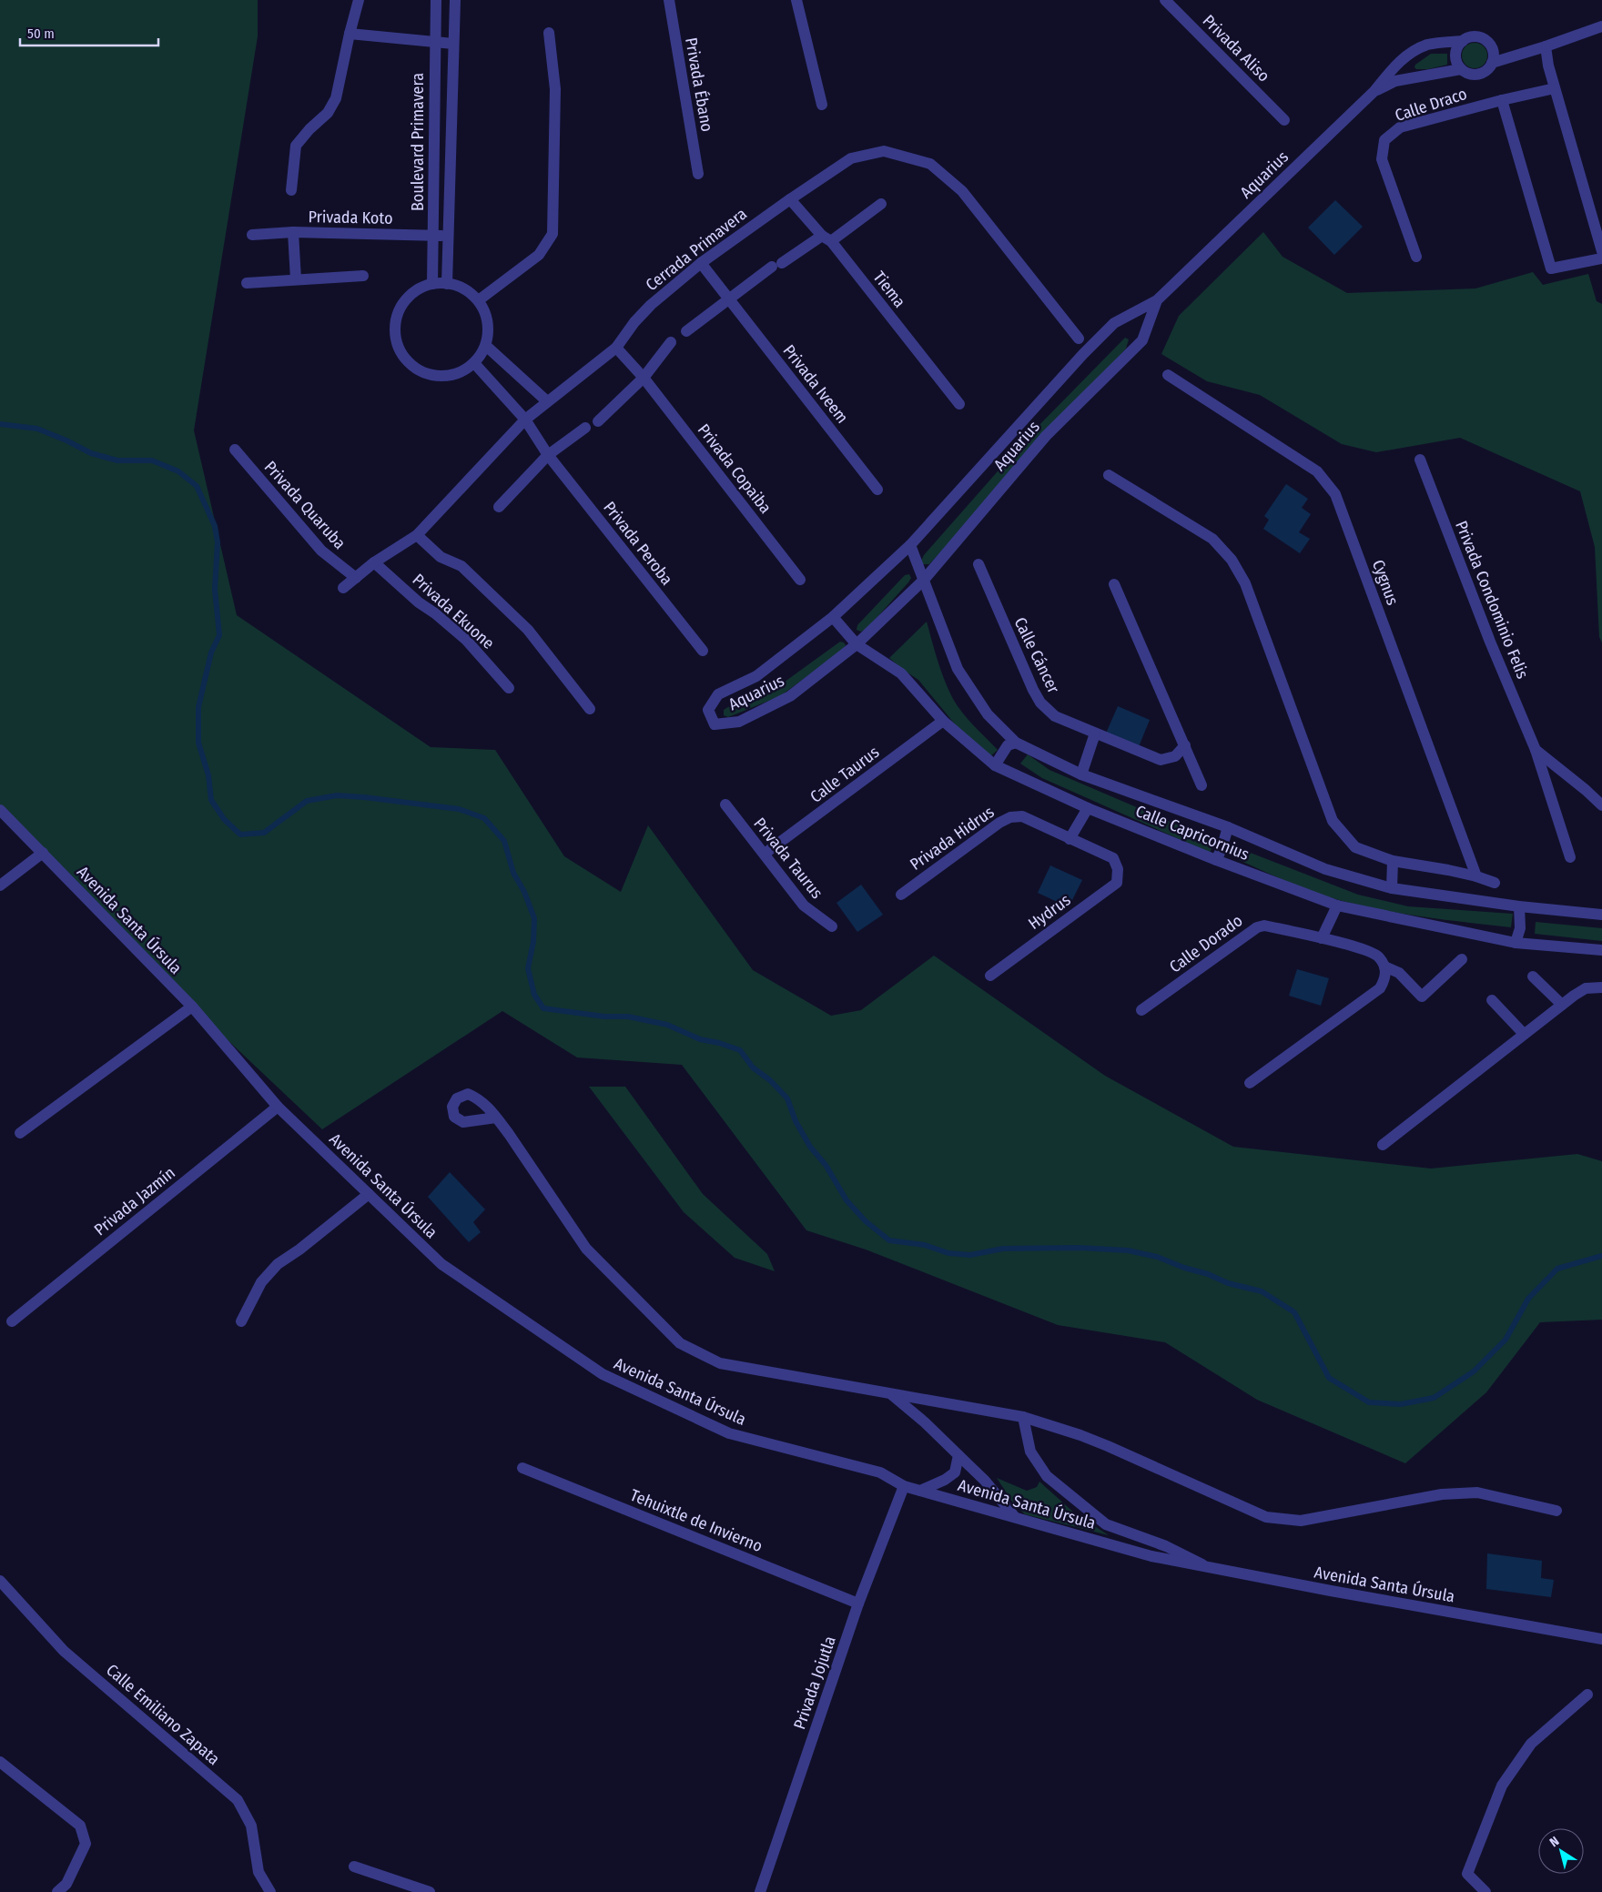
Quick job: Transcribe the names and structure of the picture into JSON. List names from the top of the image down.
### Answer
{
  "streets": {
    "street": [
      "Privada Aliso",
      "Privada Ébano",
      "Calle Draco",
      "Boulevard Primavera",
      "Aquarius",
      "Privada Koto",
      "Cerrada Primavera",
      "Tiema",
      "Privada Iveem",
      "Privada Copaiba",
      "Privada Quaruba",
      "Privada Peroba",
      "Cygnus",
      "Privada Condominio Felis",
      "Privada Ekuone",
      "Calle Cáncer",
      "Calle Taurus",
      "Calle Capricornius",
      "Privada Hidrus",
      "Privada Taurus",
      "Hydrus",
      "Avenida Santa Úrsula",
      "Calle Dorado",
      "Privada Jazmín",
      "Tehuixtle de Invierno",
      "Privada Jojutla",
      "Calle Emiliano Zapata"
    ]
  },
  "crossings": [
    ["Boulevard Primavera", "Privada Koto"],
    ["Aquarius", "Calle Capricornius"],
    ["Cerrada Primavera", "Tiema"],
    ["Cerrada Primavera", "Privada Iveem"],
    ["Cerrada Primavera", "Privada Copaiba"],
    ["Cerrada Primavera", "Privada Quaruba"],
    ["Cerrada Primavera", "Privada Peroba"],
    ["Cerrada Primavera", "Privada Ekuone"],
    ["Calle Taurus", "Calle Capricornius"],
    ["Calle Taurus", "Privada Taurus"],
    ["Privada Hidrus", "Hydrus"],
    ["Avenida Santa Úrsula", "Privada Jazmín"],
    ["Avenida Santa Úrsula", "Privada Jojutla"],
    ["Tehuixtle de Invierno", "Privada Jojutla"]
  ],
  "scale_bar": "50 m",
  "north": "top left"
}
